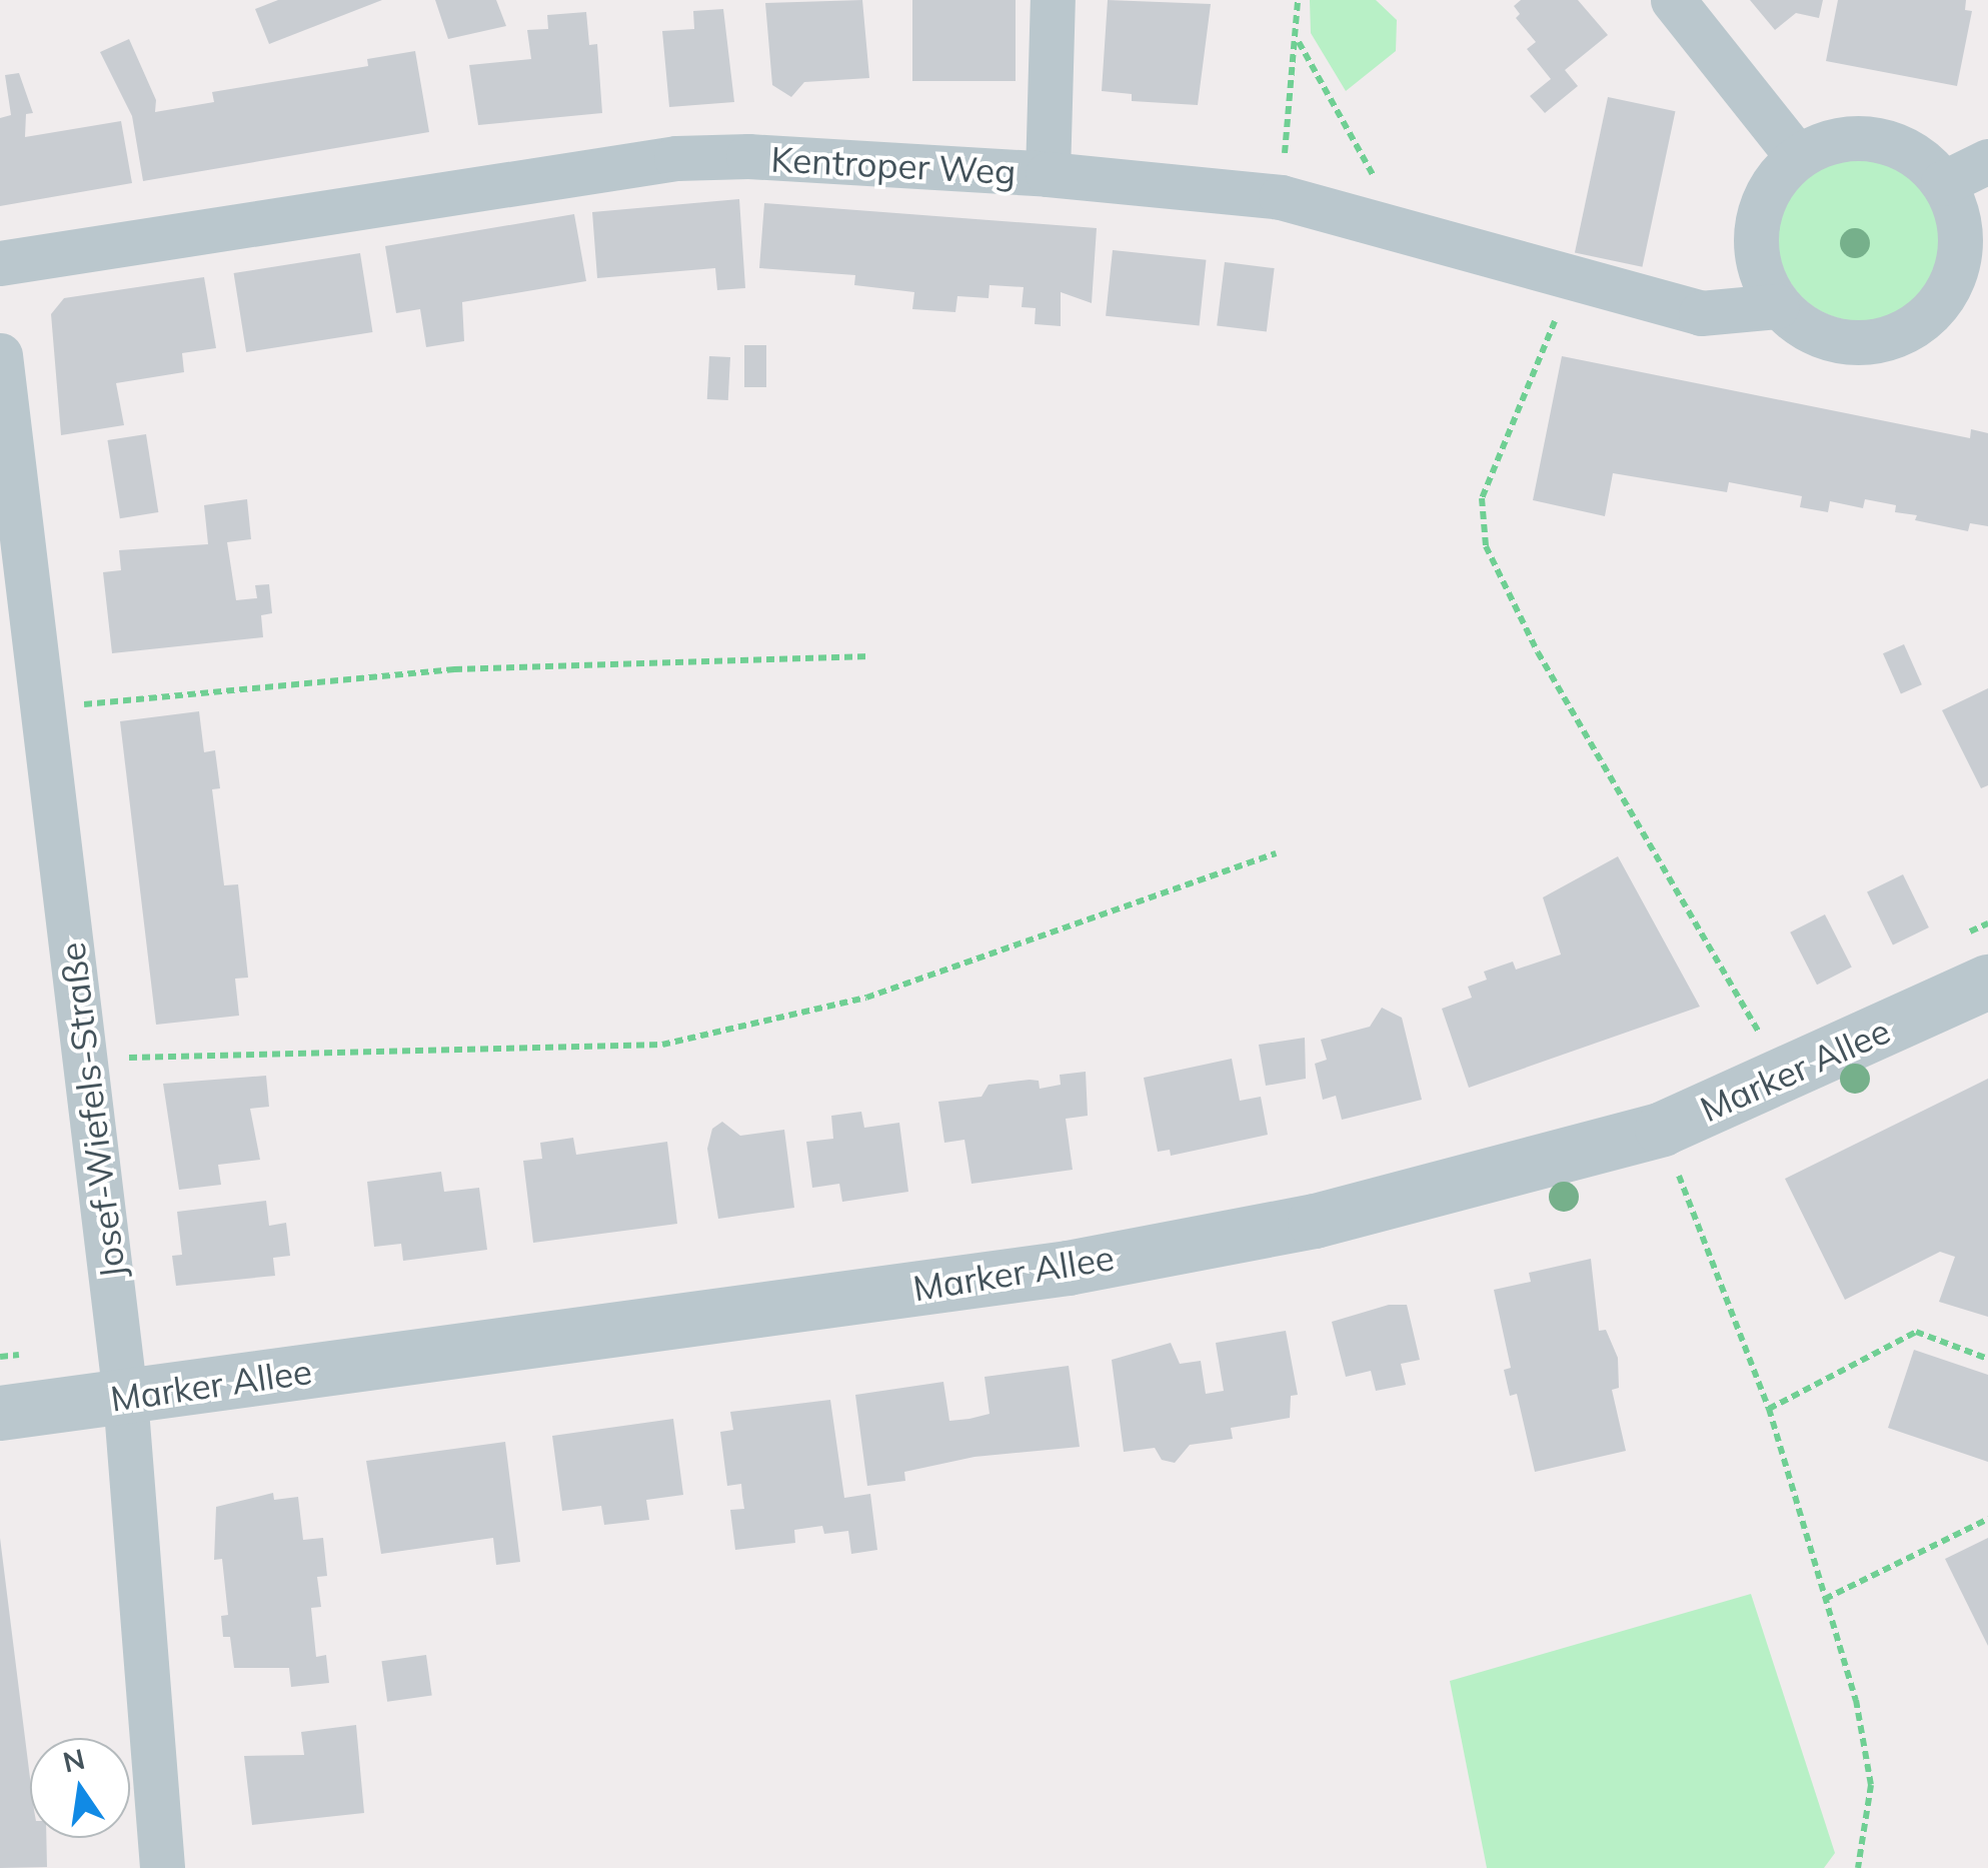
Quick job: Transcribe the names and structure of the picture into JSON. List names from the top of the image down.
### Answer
{
  "streets": {
    "street": ["Kentroper Weg", "Marker Allee", "Josef-Wiefels-Straße"]
  },
  "crossings": [
    ["Marker Allee", "Josef-Wiefels-Straße"]
  ],
  "north": "top"
}
